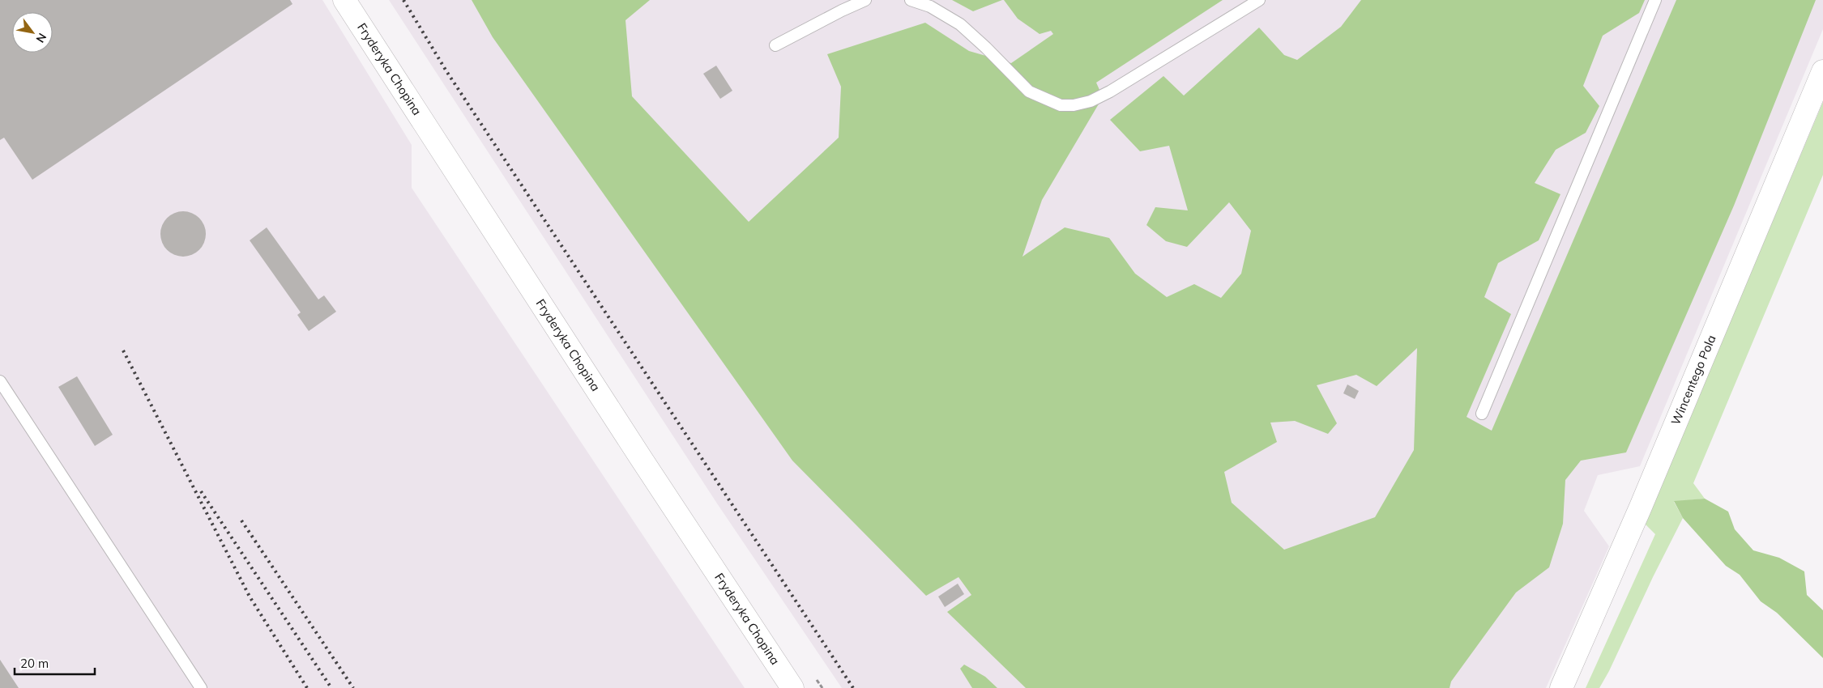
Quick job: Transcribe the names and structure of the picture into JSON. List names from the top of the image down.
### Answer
{
  "streets": {
    "street": ["Fryderyka Chopina", "Wincentego Pola"]
  },
  "scale_bar": "20 m",
  "north": "bottom right"
}
